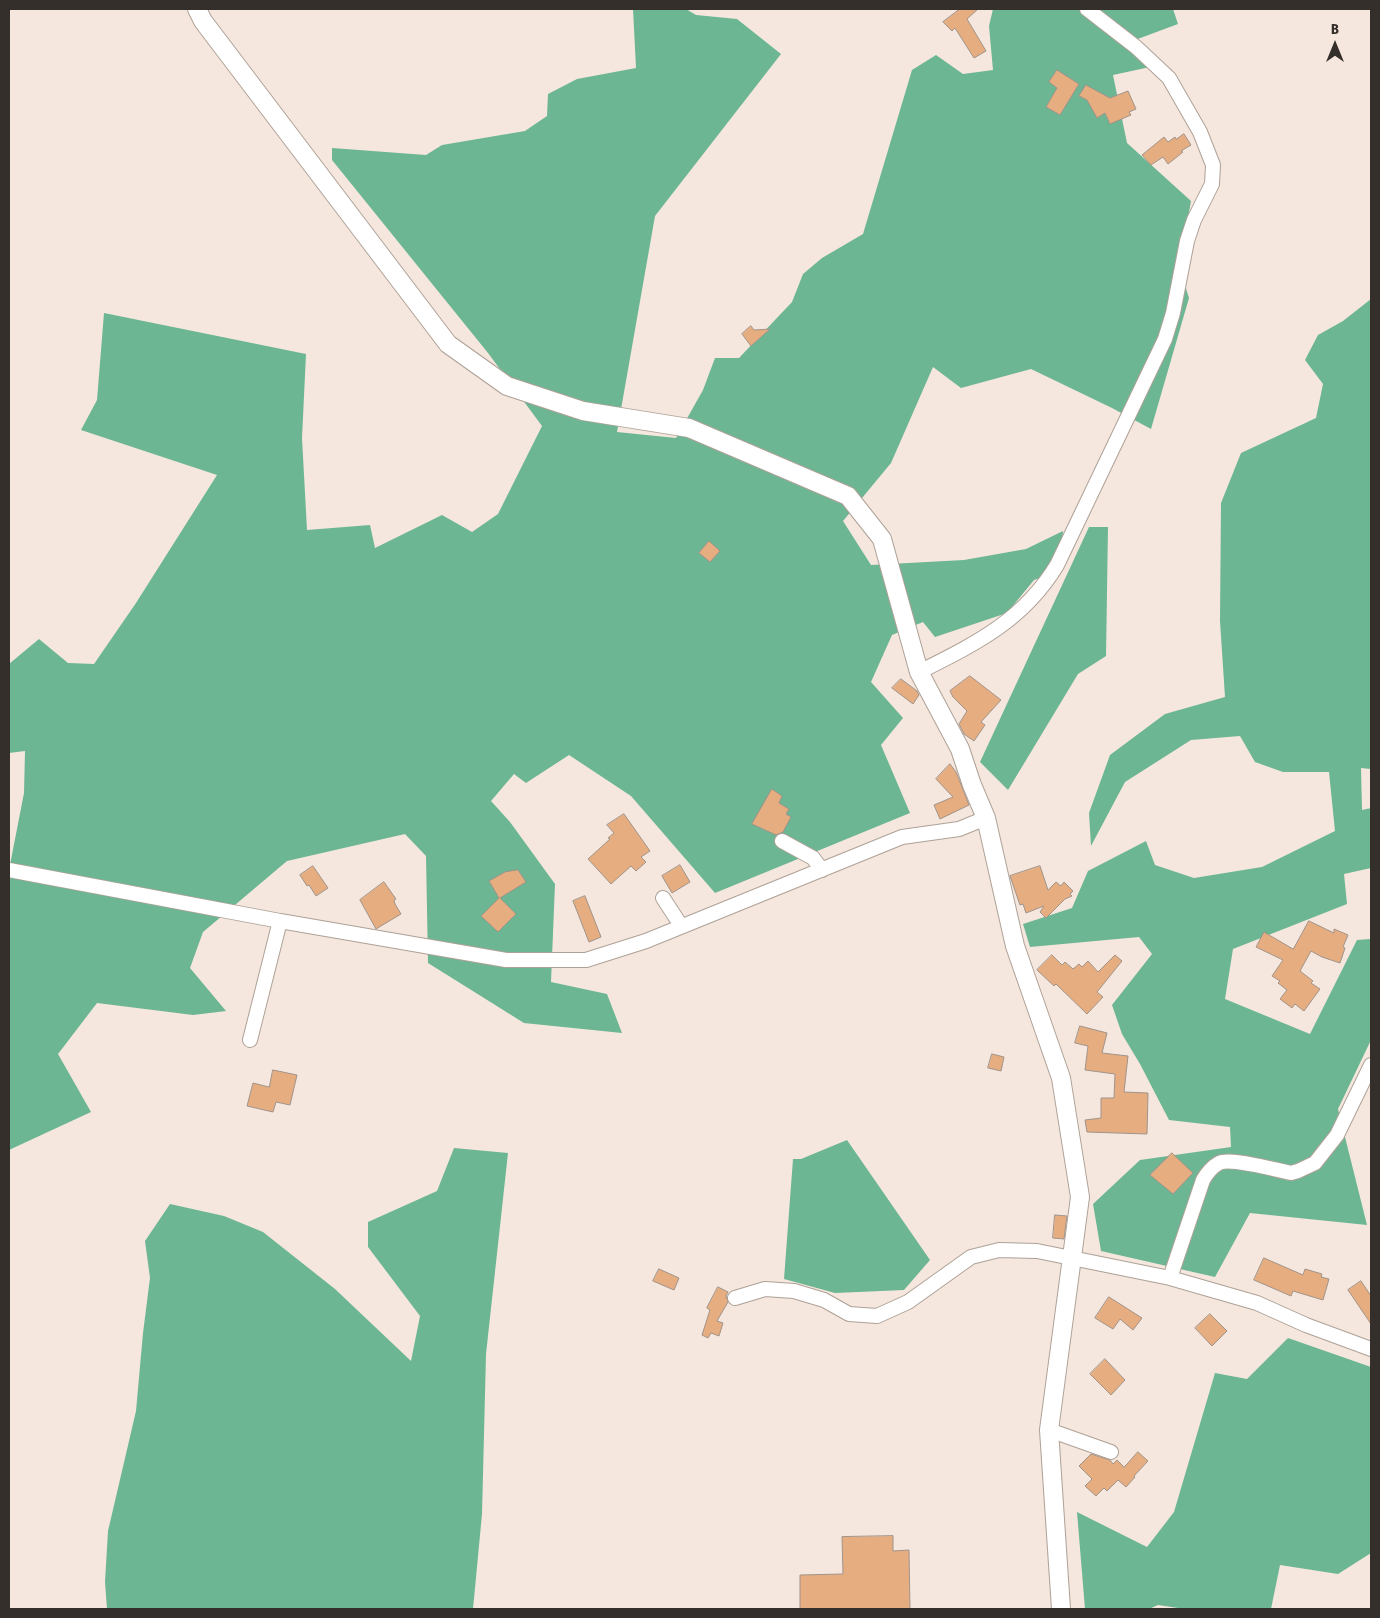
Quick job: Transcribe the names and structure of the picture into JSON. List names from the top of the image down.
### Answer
{
  "north": "top"
}
